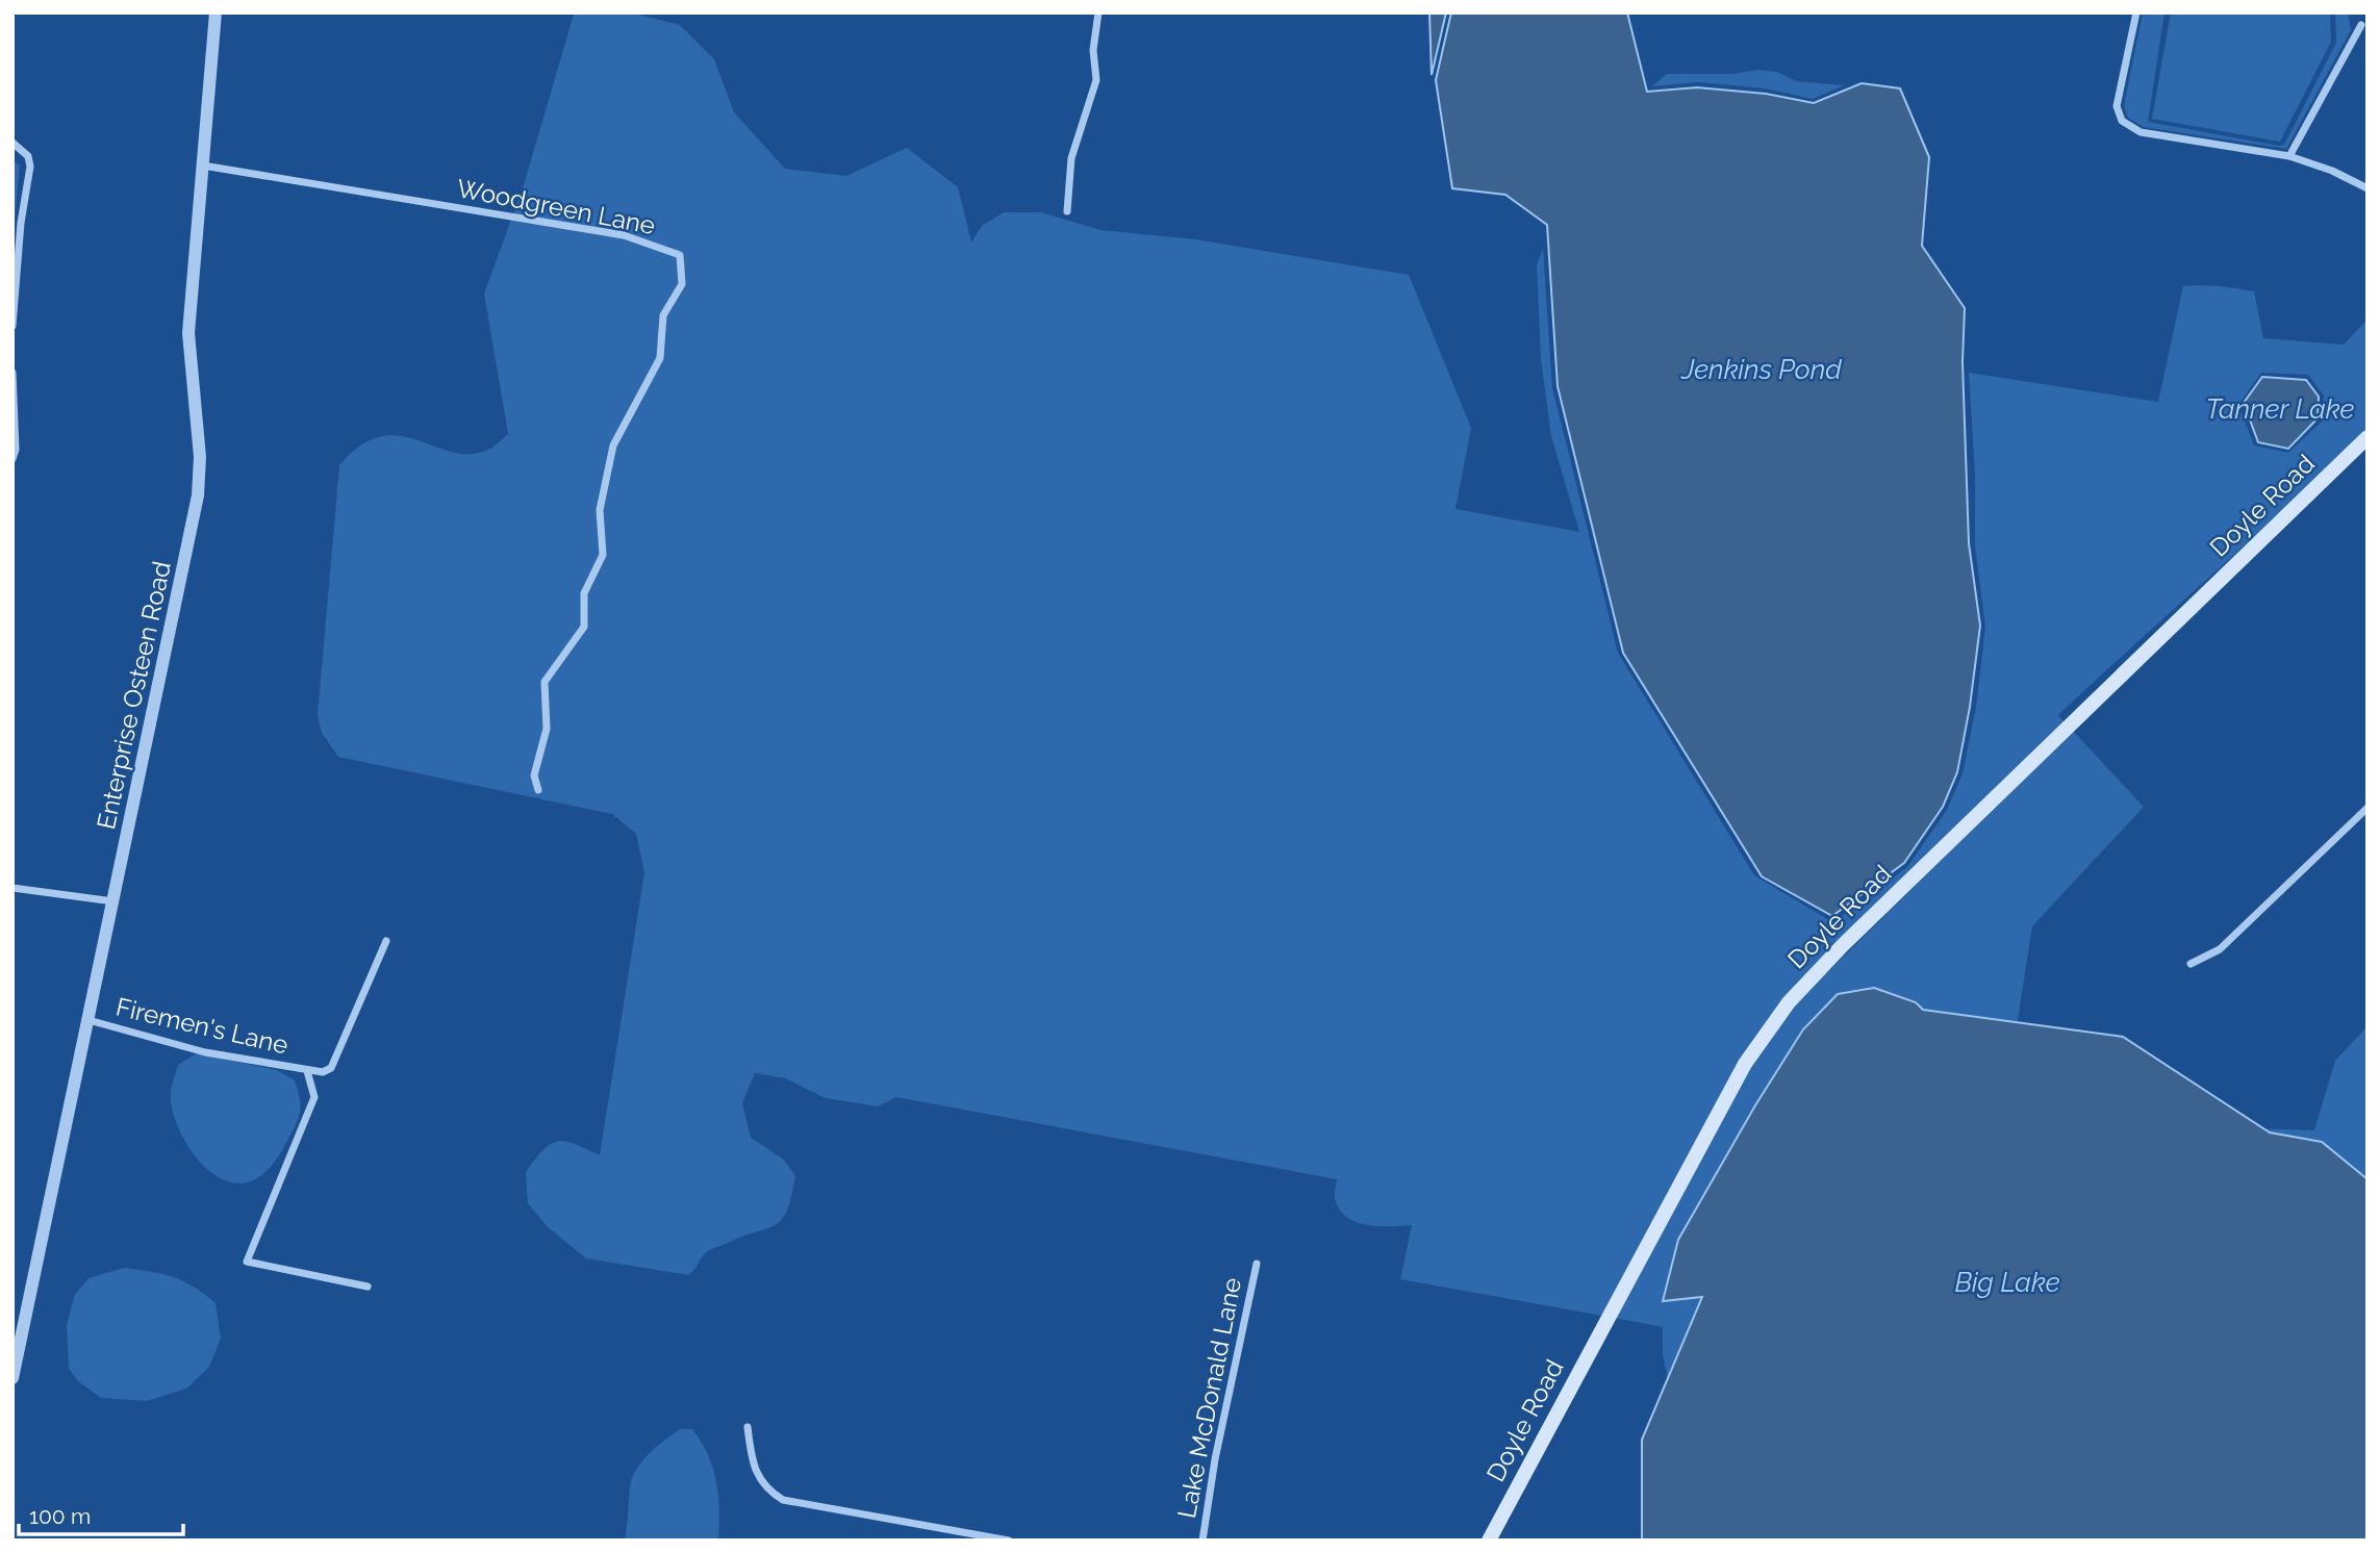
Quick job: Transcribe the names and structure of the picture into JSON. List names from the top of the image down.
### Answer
{
  "streets": {
    "main road": ["Doyle Road"],
    "street": [
      "Woodgreen Lane",
      "Enterprise Osteen Road",
      "Firemen's Lane",
      "Lake McDonald Lane"
    ]
  },
  "crossings": [
    ["Woodgreen Lane", "Enterprise Osteen Road"],
    ["Enterprise Osteen Road", "Firemen's Lane"]
  ],
  "water": ["Jenkins Pond", "Tanner Lake", "Big Lake"],
  "scale_bar": "100 m"
}
